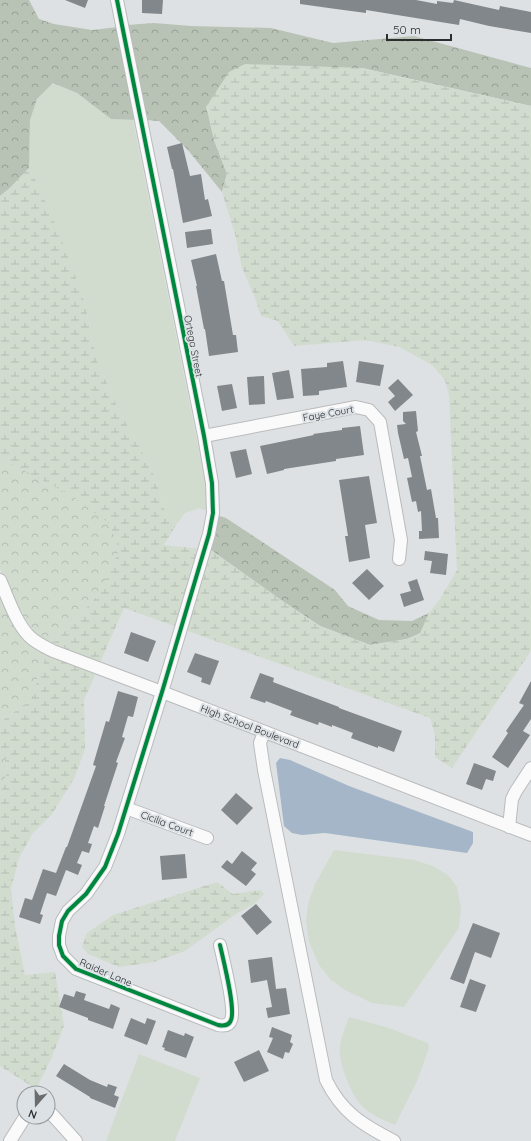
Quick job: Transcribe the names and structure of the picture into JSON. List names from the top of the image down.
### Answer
{
  "streets": {
    "street": [
      "Ortega Street",
      "Faye Court",
      "High School Boulevard",
      "Cicilia Court",
      "Raider Lane"
    ]
  },
  "crossings": [
    ["Ortega Street", "Faye Court"],
    ["Ortega Street", "High School Boulevard"],
    ["Ortega Street", "Raider Lane"],
    ["High School Boulevard", "Raider Lane"],
    ["Cicilia Court", "Raider Lane"]
  ],
  "scale_bar": "50 m",
  "north": "bottom"
}
